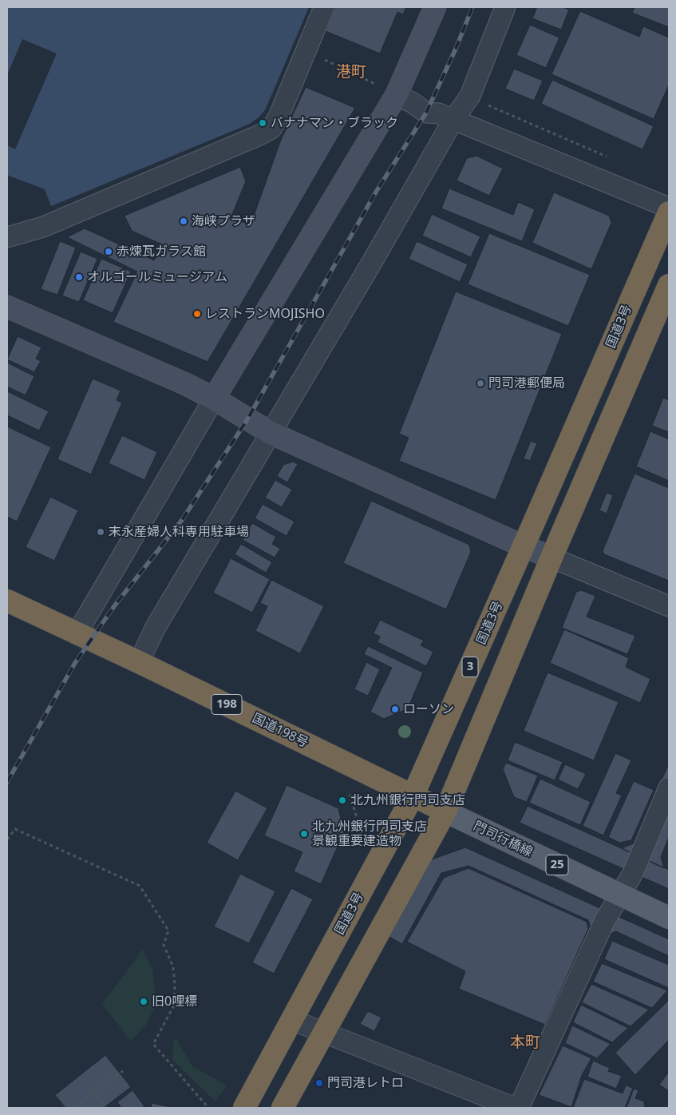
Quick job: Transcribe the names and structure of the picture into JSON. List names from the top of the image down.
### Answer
{
  "streets": {
    "highway": [
      "国道3号",
      "3",
      "198",
      "国道198号"
    ],
    "main road": ["門司行橋線", "25"]
  },
  "crossings": [
    ["国道3号", "国道198号"],
    ["国道198号", "門司行橋線"]
  ],
  "districts": ["港町", "本町"],
  "places": [
    "バナナマン・ブラック",
    "海峡プラザ",
    "赤煉瓦ガラス館",
    "オルゴールミュージアム",
    "レストランMOJISHO",
    "門司港郵便局",
    "末永産婦人科専用駐車場",
    "ローソン",
    "北九州銀行門司支店",
    "北九州銀行門司支店 景観重要建造物",
    "旧0哩標",
    "門司港レトロ"
  ]
}
